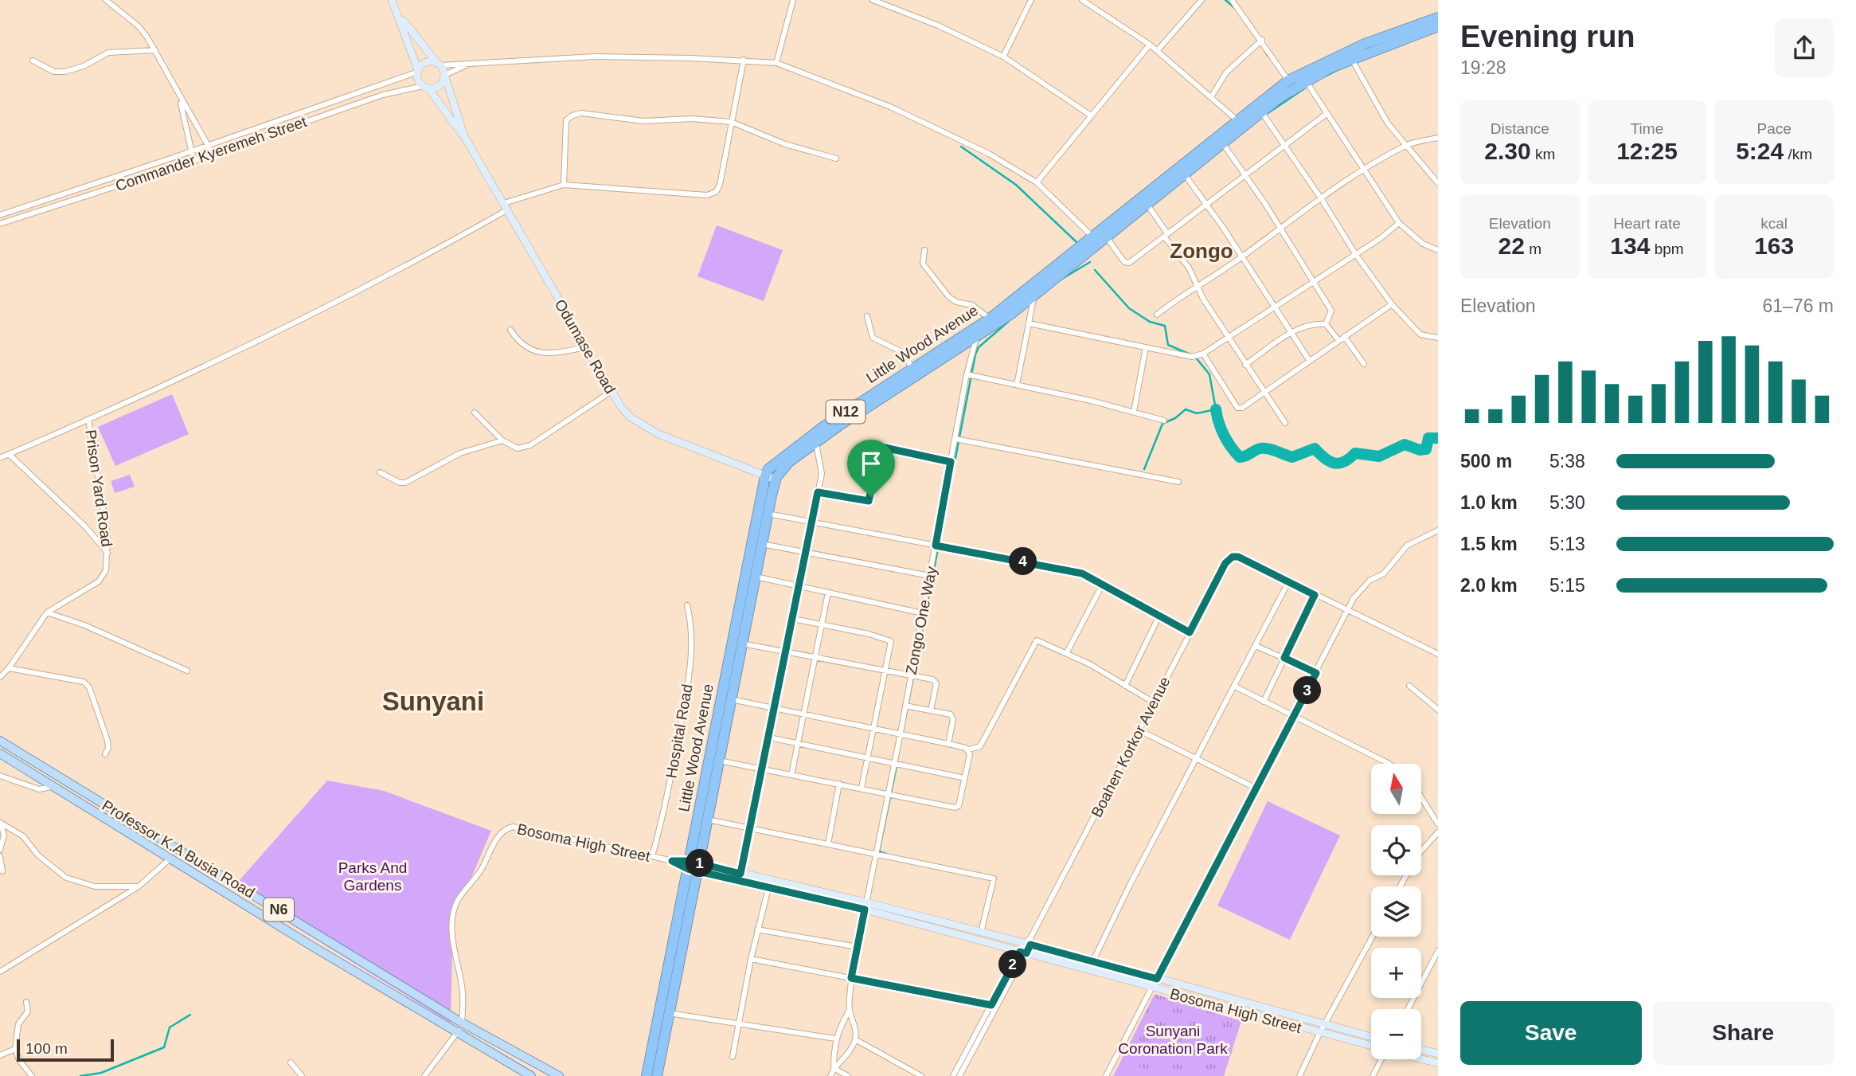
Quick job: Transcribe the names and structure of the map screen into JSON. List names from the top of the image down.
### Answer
{
  "streets": {
    "highway": ["Little Wood Avenue", "N12"],
    "main road": ["Professor K.A Busia Road", "N6"],
    "street": [
      "Commander Kyeremeh Street",
      "Odumase Road",
      "Prison Yard Road",
      "Zongo One Way",
      "Hospital Road",
      "Boahen Korkor Avenue",
      "Bosoma High Street"
    ]
  },
  "crossings": [
    ["Commander Kyeremeh Street", "Odumase Road"],
    ["Little Wood Avenue", "Odumase Road"],
    ["Little Wood Avenue", "Zongo One Way"],
    ["Little Wood Avenue", "Bosoma High Street"],
    ["Zongo One Way", "Bosoma High Street"],
    ["Hospital Road", "Bosoma High Street"],
    ["Boahen Korkor Avenue", "Bosoma High Street"],
    ["Bosoma High Street", "Professor K.A Busia Road"]
  ],
  "districts": ["Zongo", "Sunyani"],
  "parks": ["Parks And Gardens", "Sunyani Coronation Park"],
  "scale_bar": "100 m",
  "north": "top",
  "page": {
    "heading": ["Evening run", "19:28"],
    "stats": [
      ["Distance", "2.30 km"],
      ["Time", "12:25"],
      ["Pace", "5:24 /km"],
      ["Elevation", "22 m"],
      ["Heart rate", "134 bpm"],
      ["kcal", "163"]
    ],
    "chart": ["Elevation", "61–76 m"],
    "list": [
      {
        "name": "500 m",
        "note": "5:38"
      },
      {
        "name": "1.0 km",
        "note": "5:30"
      },
      {
        "name": "1.5 km",
        "note": "5:13"
      },
      {
        "name": "2.0 km",
        "note": "5:15"
      }
    ],
    "pins": [
      "4",
      "3",
      "1",
      "2"
    ],
    "map_buttons": ["+", "−"],
    "buttons": ["Save", "Share"],
    "scale": "100 m"
  }
}
